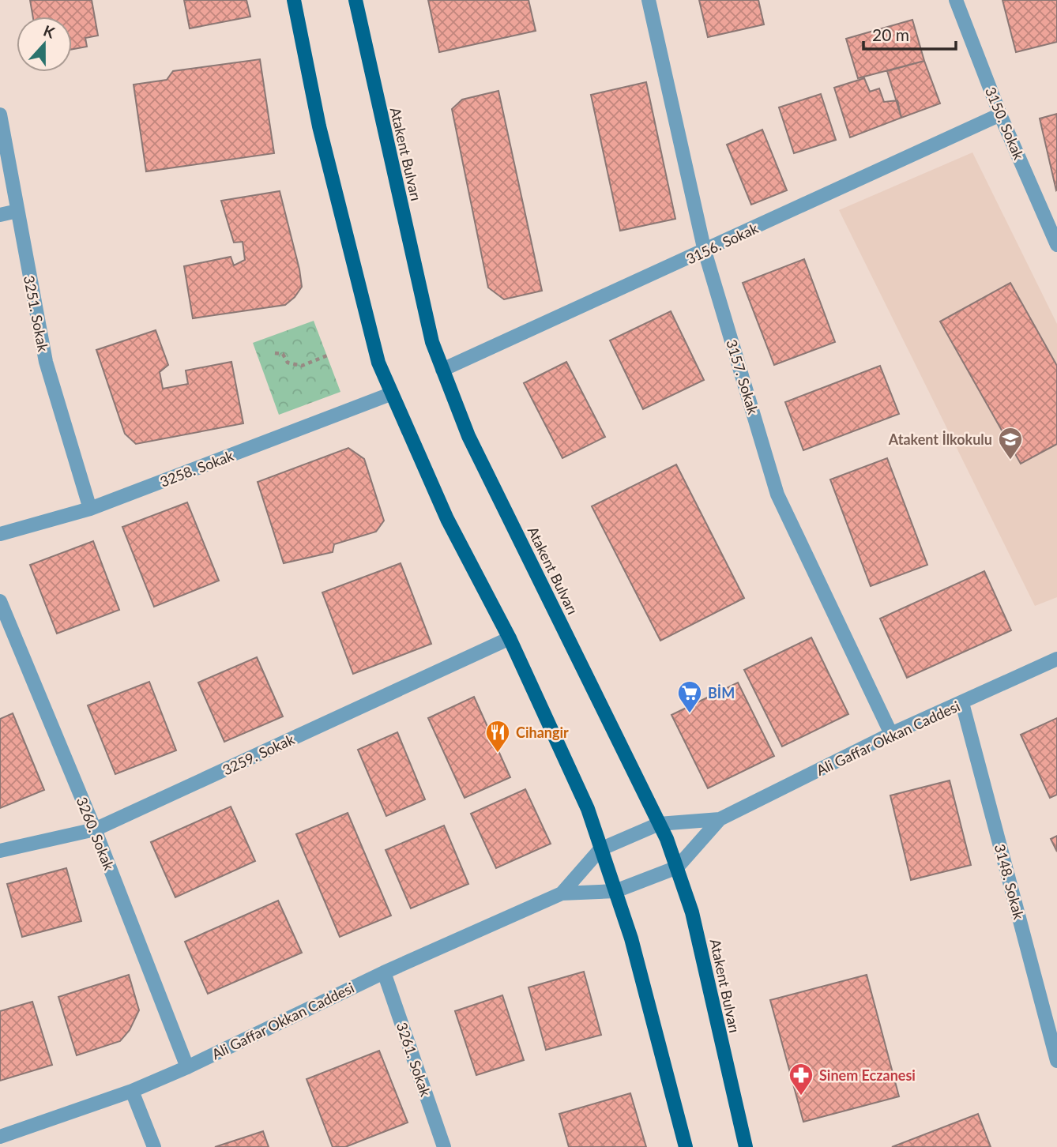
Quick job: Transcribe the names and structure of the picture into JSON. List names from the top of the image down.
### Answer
{
  "streets": {
    "main road": ["Atakent Bulvarı"],
    "street": [
      "3150. Sokak",
      "3156. Sokak",
      "3251. Sokak",
      "3157. Sokak",
      "3258. Sokak",
      "Ali Gaffar Okkan Caddesi",
      "3259. Sokak",
      "3260. Sokak",
      "3148. Sokak",
      "3261. Sokak"
    ]
  },
  "crossings": [
    ["3150. Sokak", "3156. Sokak"],
    ["Atakent Bulvarı", "3156. Sokak"],
    ["Atakent Bulvarı", "Ali Gaffar Okkan Caddesi"],
    ["3156. Sokak", "3157. Sokak"],
    ["3251. Sokak", "3258. Sokak"],
    ["3157. Sokak", "Ali Gaffar Okkan Caddesi"],
    ["Ali Gaffar Okkan Caddesi", "3260. Sokak"],
    ["Ali Gaffar Okkan Caddesi", "3148. Sokak"],
    ["Ali Gaffar Okkan Caddesi", "3261. Sokak"],
    ["3259. Sokak", "3260. Sokak"]
  ],
  "places": {
    "school or university": ["Atakent İlkokulu"],
    "supermarket": ["BİM"],
    "restaurant": ["Cihangir"],
    "pharmacy": ["Sinem Eczanesi"]
  },
  "scale_bar": "20 m",
  "north": "top"
}
